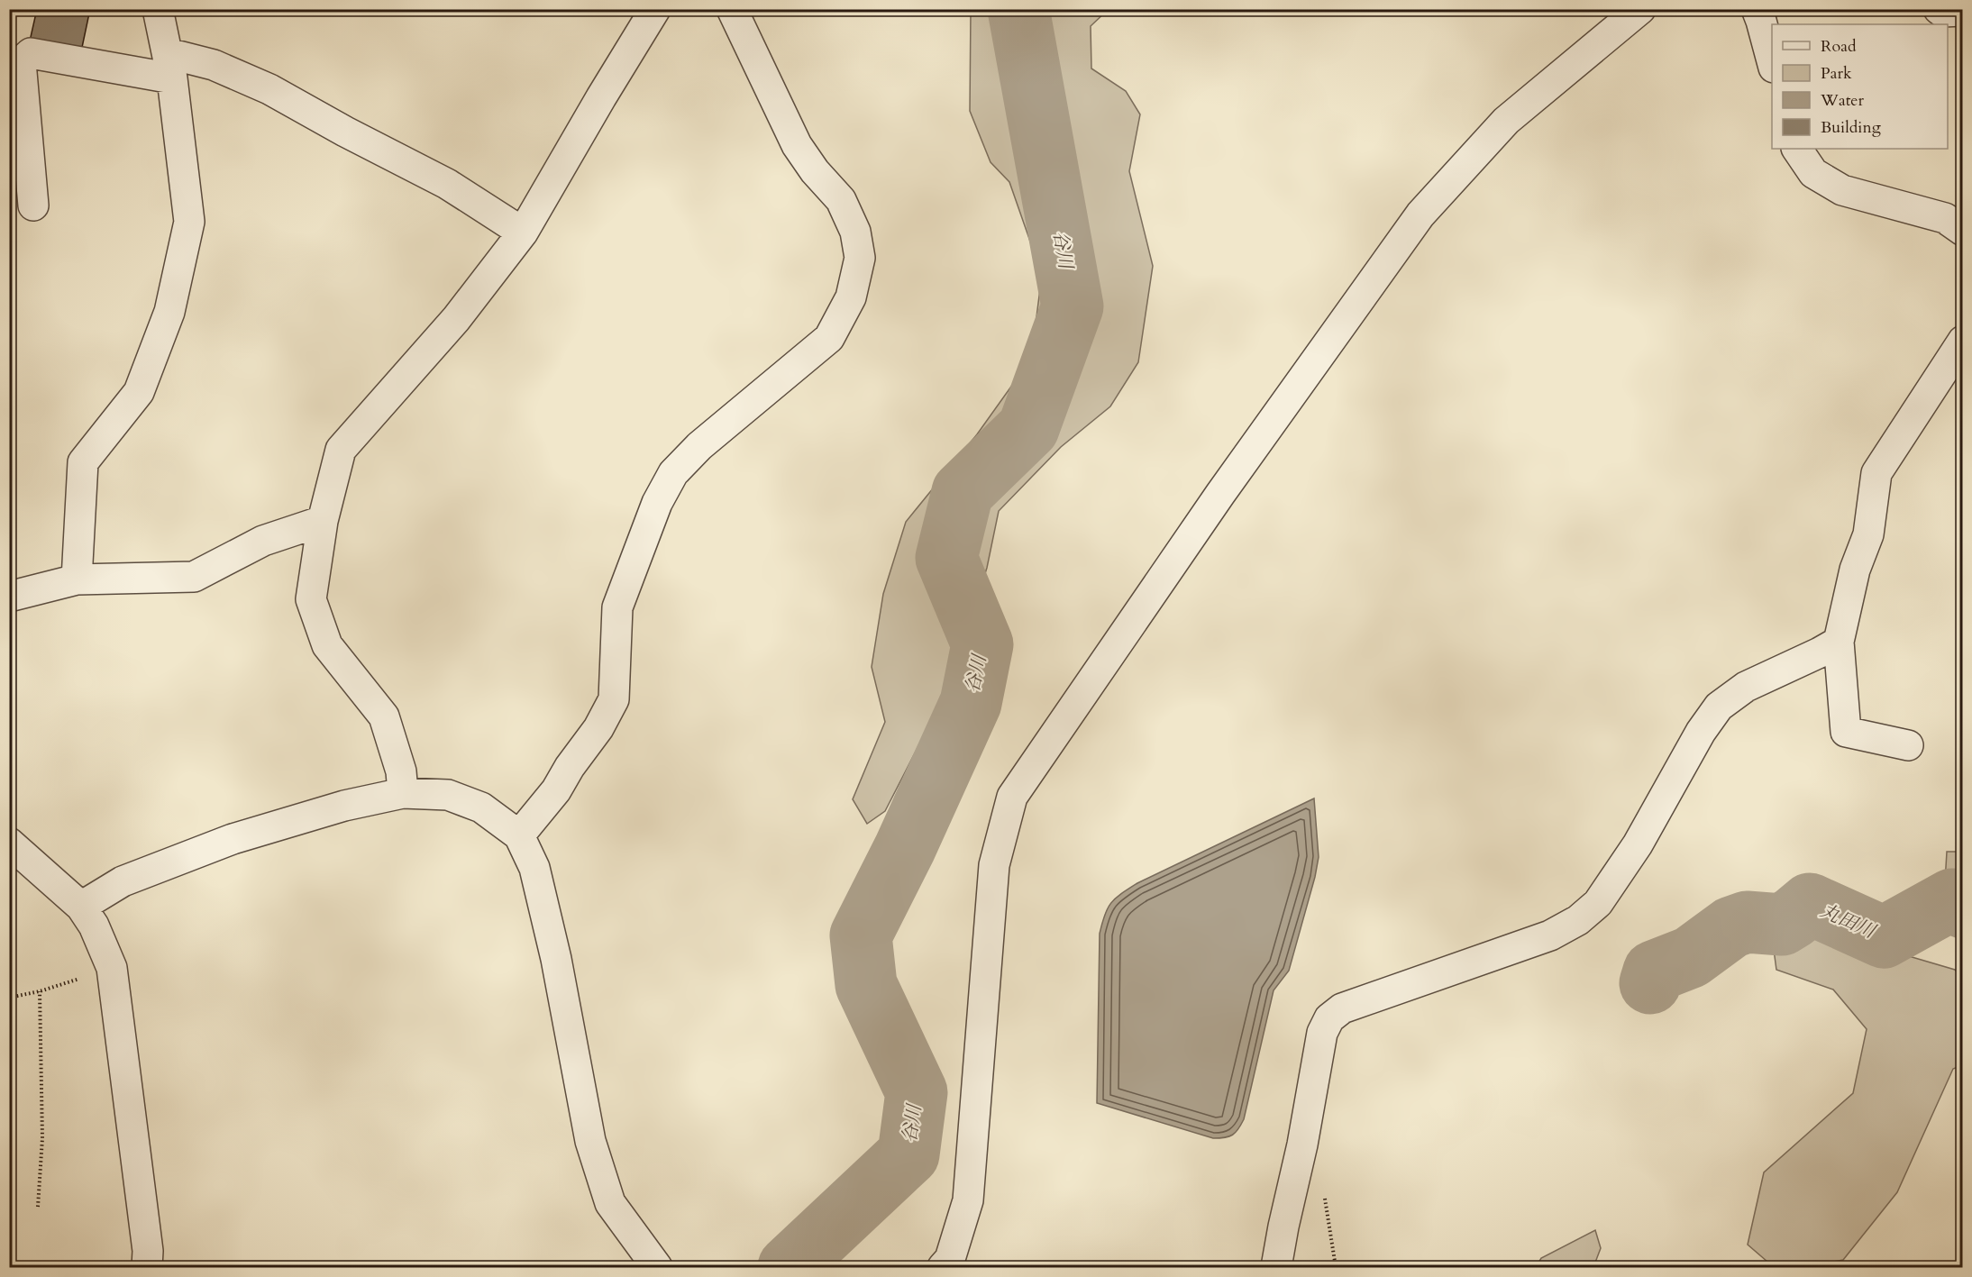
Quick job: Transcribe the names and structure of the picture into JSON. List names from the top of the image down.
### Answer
{
  "water": ["谷川", "丸田川"],
  "legend": [
    "Road",
    "Park",
    "Water",
    "Building"
  ]
}
